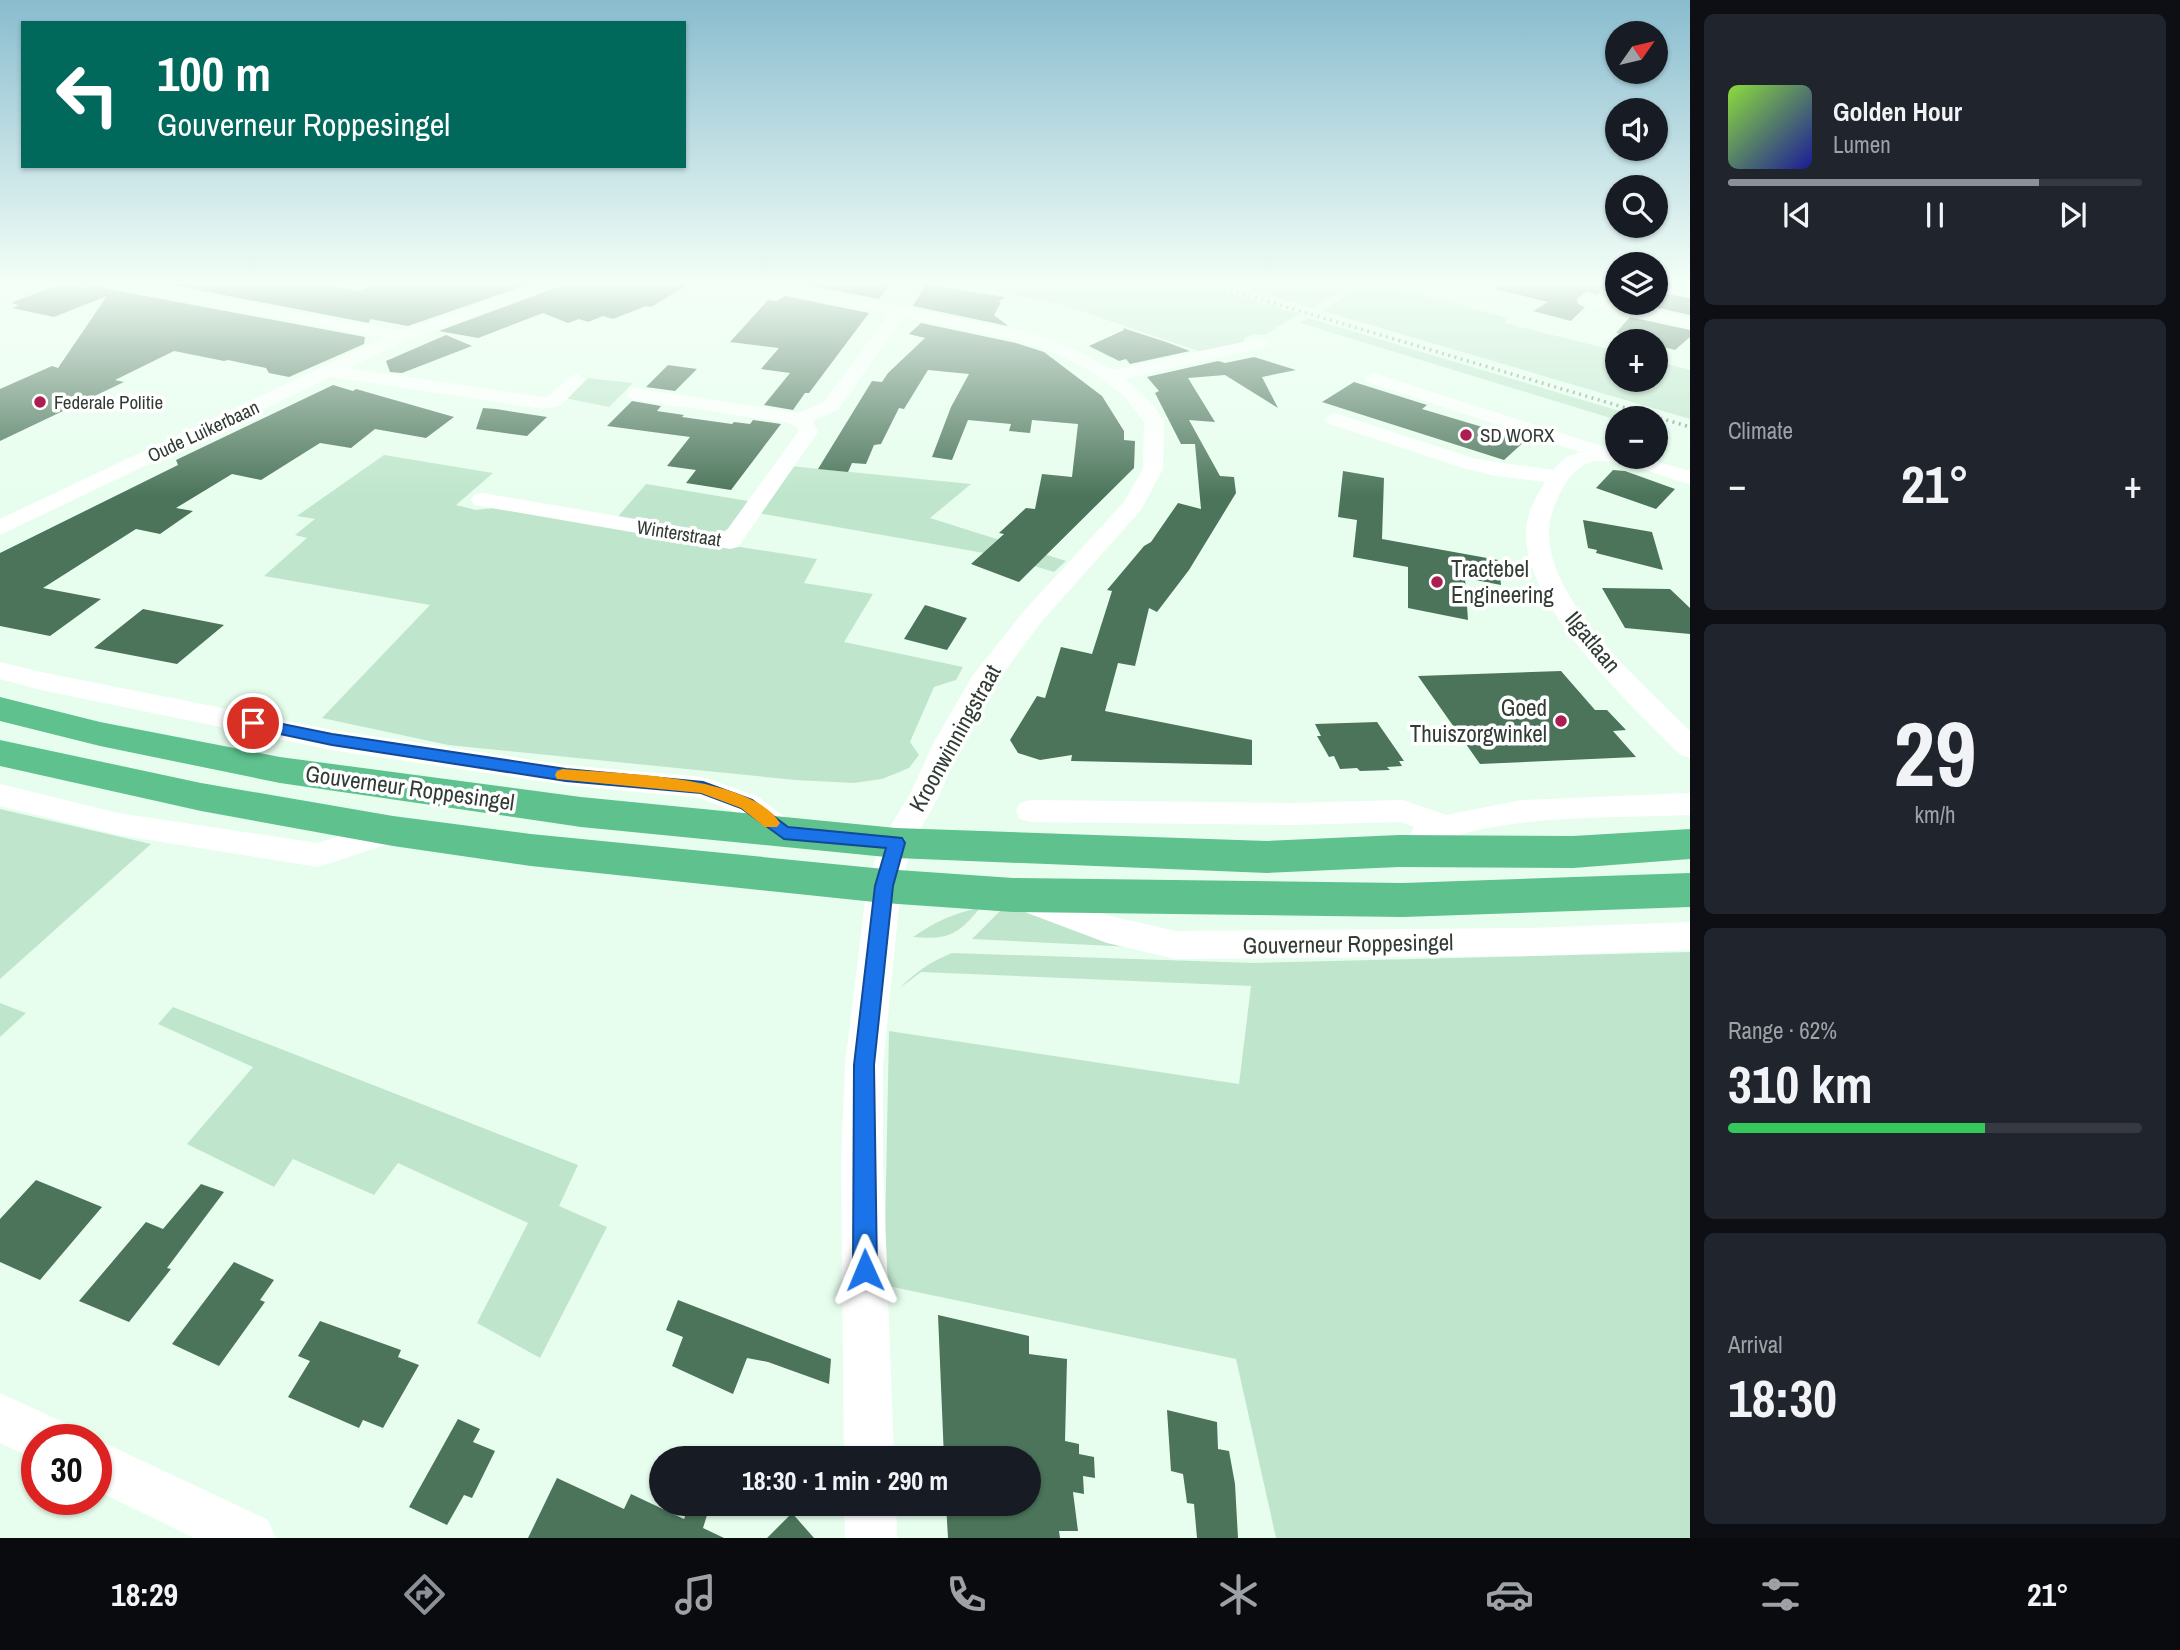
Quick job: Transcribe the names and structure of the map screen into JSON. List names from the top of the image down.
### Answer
{
  "streets": {
    "highway": ["Gouverneur Roppesingel"],
    "street": [
      "Oude Luikerbaan",
      "Winterstraat",
      "Ilgatlaan",
      "Kroonwinningstraat"
    ]
  },
  "crossings": [
    ["Kroonwinningstraat", "Gouverneur Roppesingel"]
  ],
  "places": [
    "Federale Politie",
    "SD WORX",
    "Tractebel Engineering",
    "Goed Thuiszorgwinkel"
  ],
  "north": "top right",
  "page": {
    "map_buttons": ["+", "−"],
    "turn": ["100 m", "Gouverneur Roppesingel"],
    "song": ["Golden Hour", "Lumen"],
    "tile": [
      "Climate",
      ["29", "km/h"],
      ["Range · 62%", "310 km"],
      ["Arrival", "18:30"]
    ],
    "heat": ["−", "21°", "+"],
    "limit": "30",
    "trip": "18:30 · 1 min · 290 m",
    "tabs": ["18:29", "21°"]
  }
}
